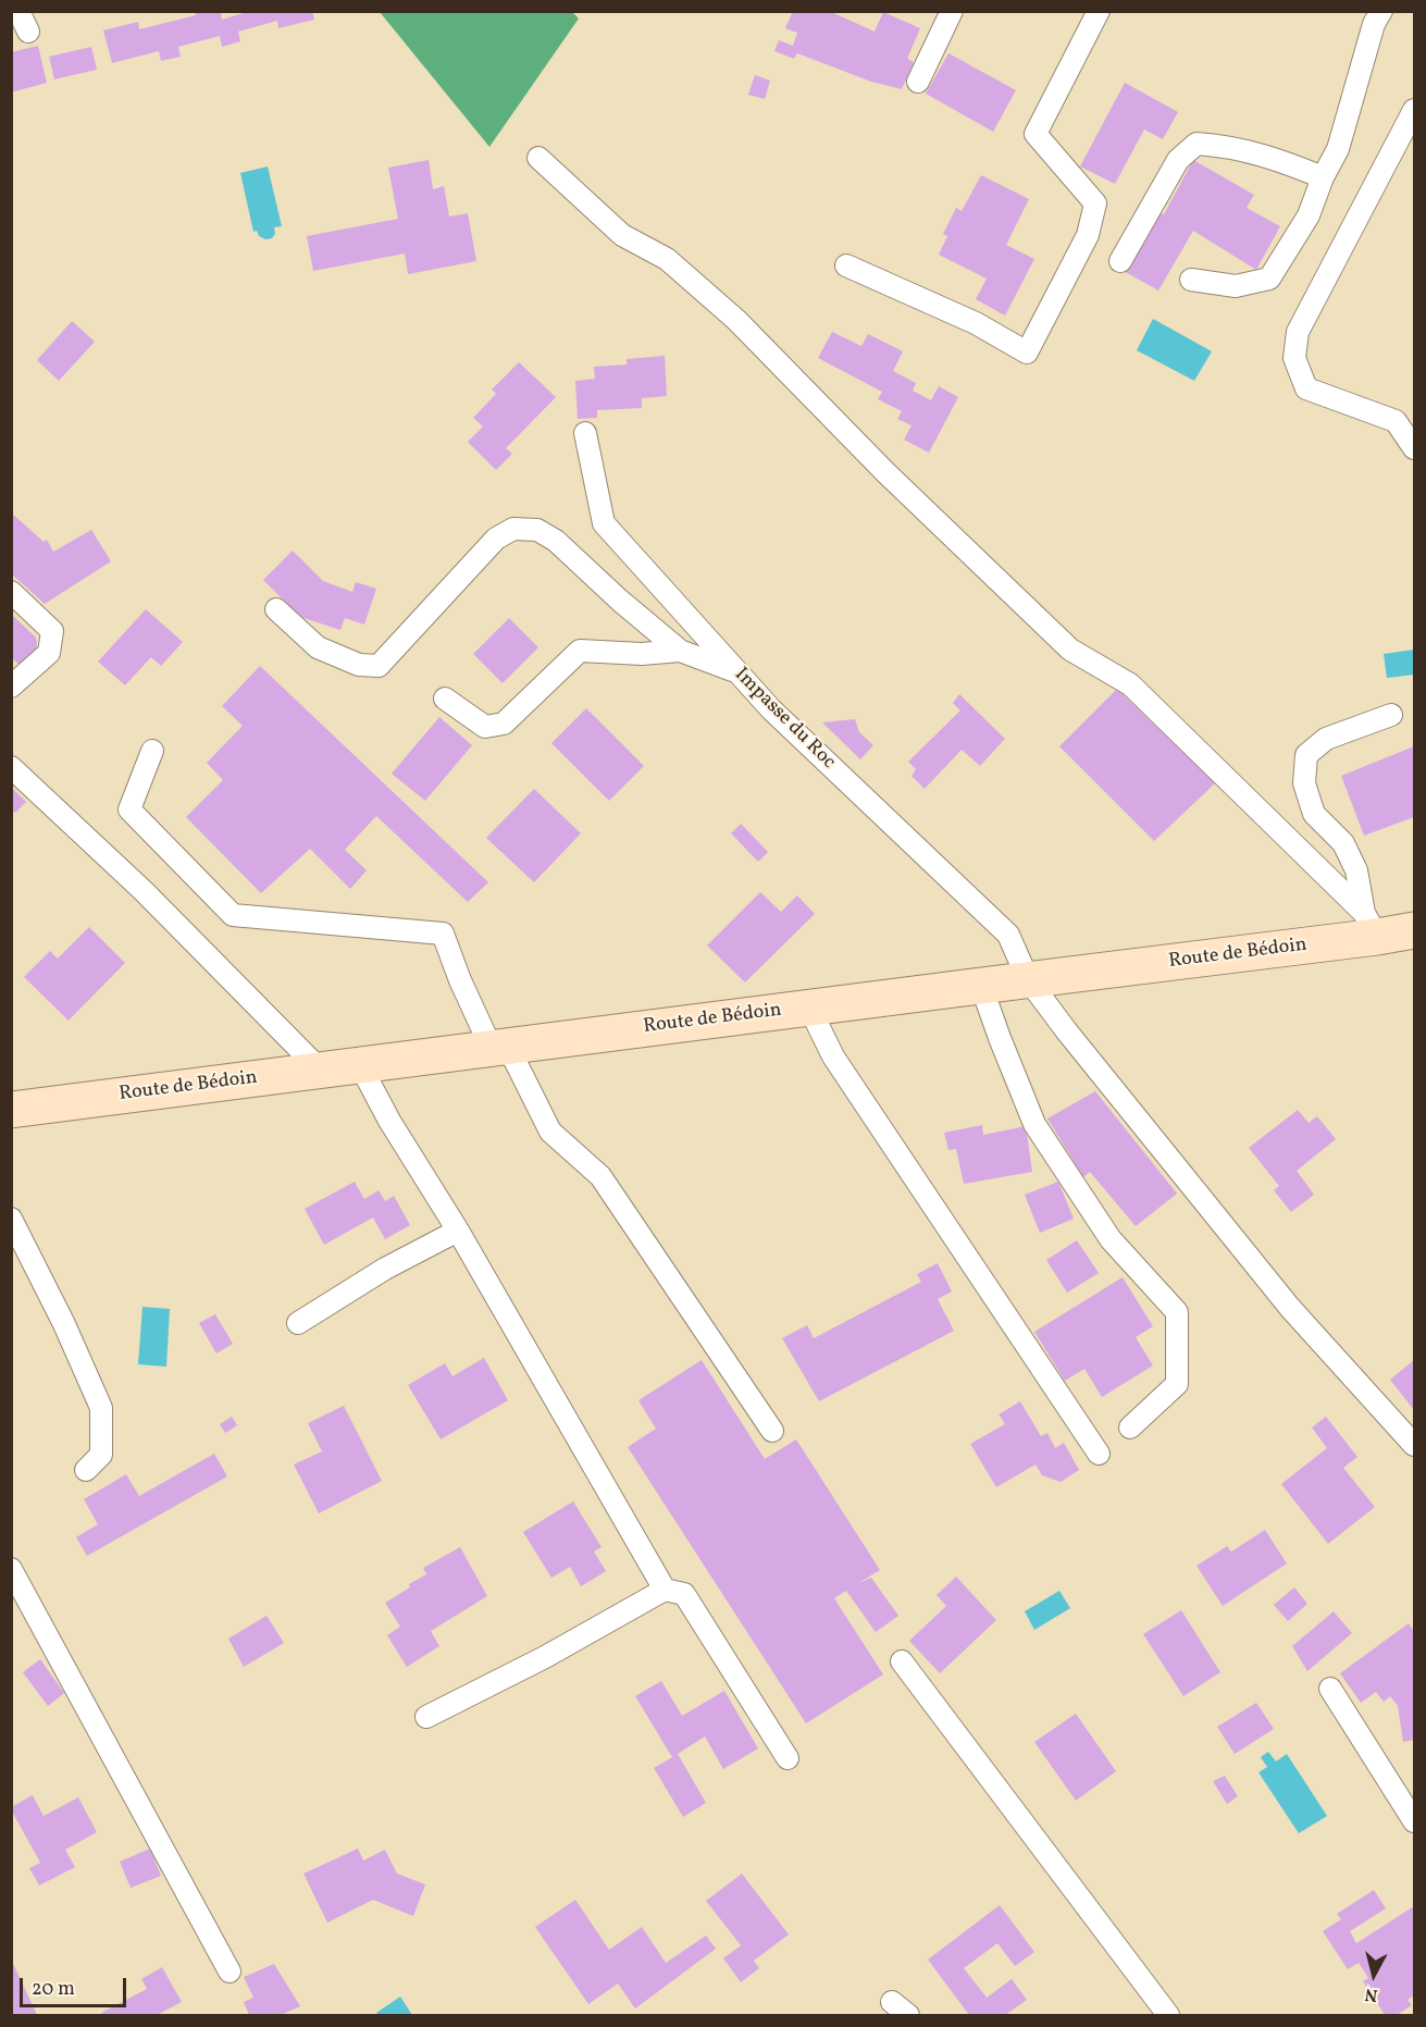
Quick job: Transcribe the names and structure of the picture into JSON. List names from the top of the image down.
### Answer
{
  "streets": {
    "main road": ["Route de Bédoin"],
    "lane": ["Impasse du Roc"]
  },
  "crossings": [
    ["Impasse du Roc", "Route de Bédoin"]
  ],
  "scale_bar": "20 m",
  "north": "bottom"
}
